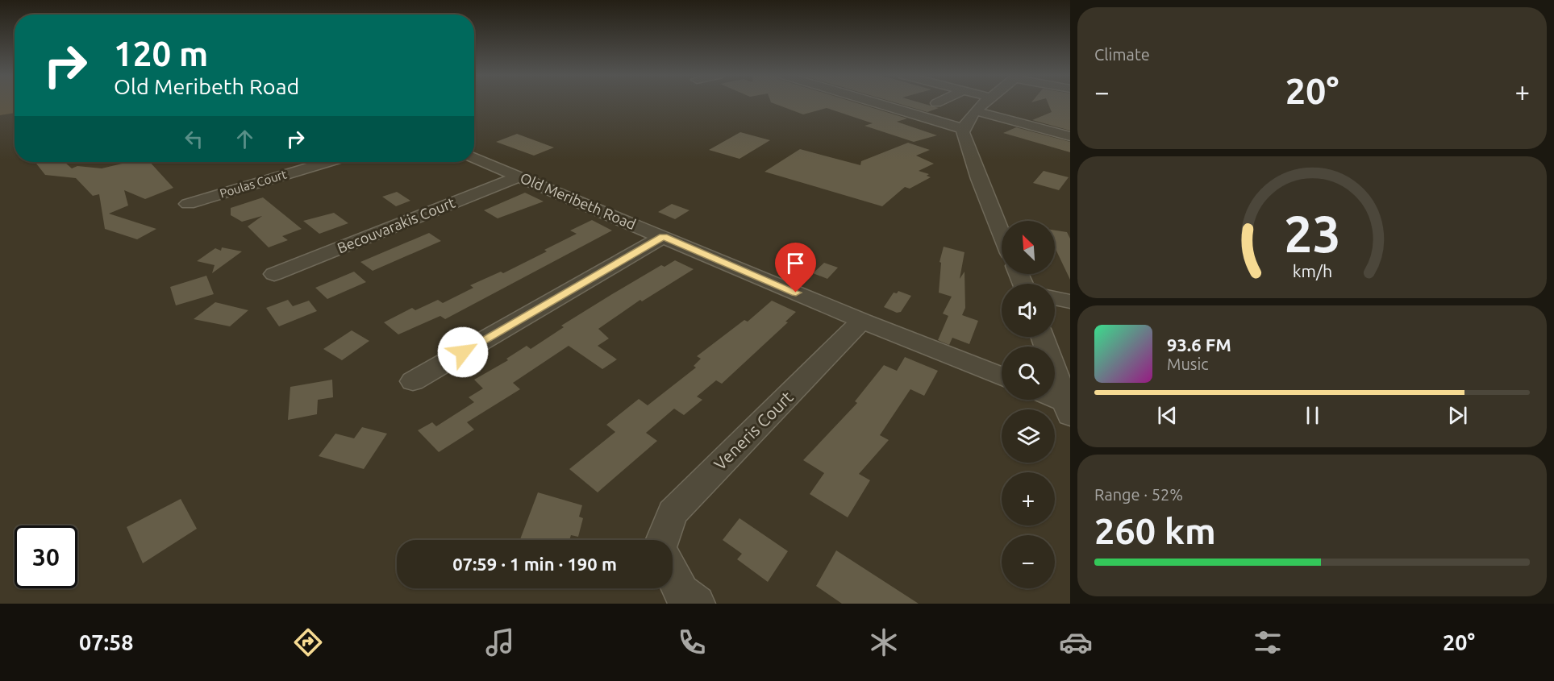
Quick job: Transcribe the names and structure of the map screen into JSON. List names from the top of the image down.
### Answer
{
  "streets": {
    "street": [
      "Poulas Court",
      "Old Meribeth Road",
      "Becouvarakis Court",
      "Veneris Court"
    ]
  },
  "crossings": [
    ["Old Meribeth Road", "Becouvarakis Court"],
    ["Old Meribeth Road", "Veneris Court"]
  ],
  "north": "top left",
  "page": {
    "tile": [
      "Climate",
      ["Range · 52%", "260 km"]
    ],
    "turn": ["120 m", "Old Meribeth Road"],
    "heat": ["−", "20°", "+"],
    "map_buttons": ["+", "−"],
    "song": ["93.6 FM", "Music"],
    "limit": "30",
    "trip": "07:59 · 1 min · 190 m",
    "tabs": ["07:58", "20°"],
    "gauge": ["23", "km/h"]
  }
}
